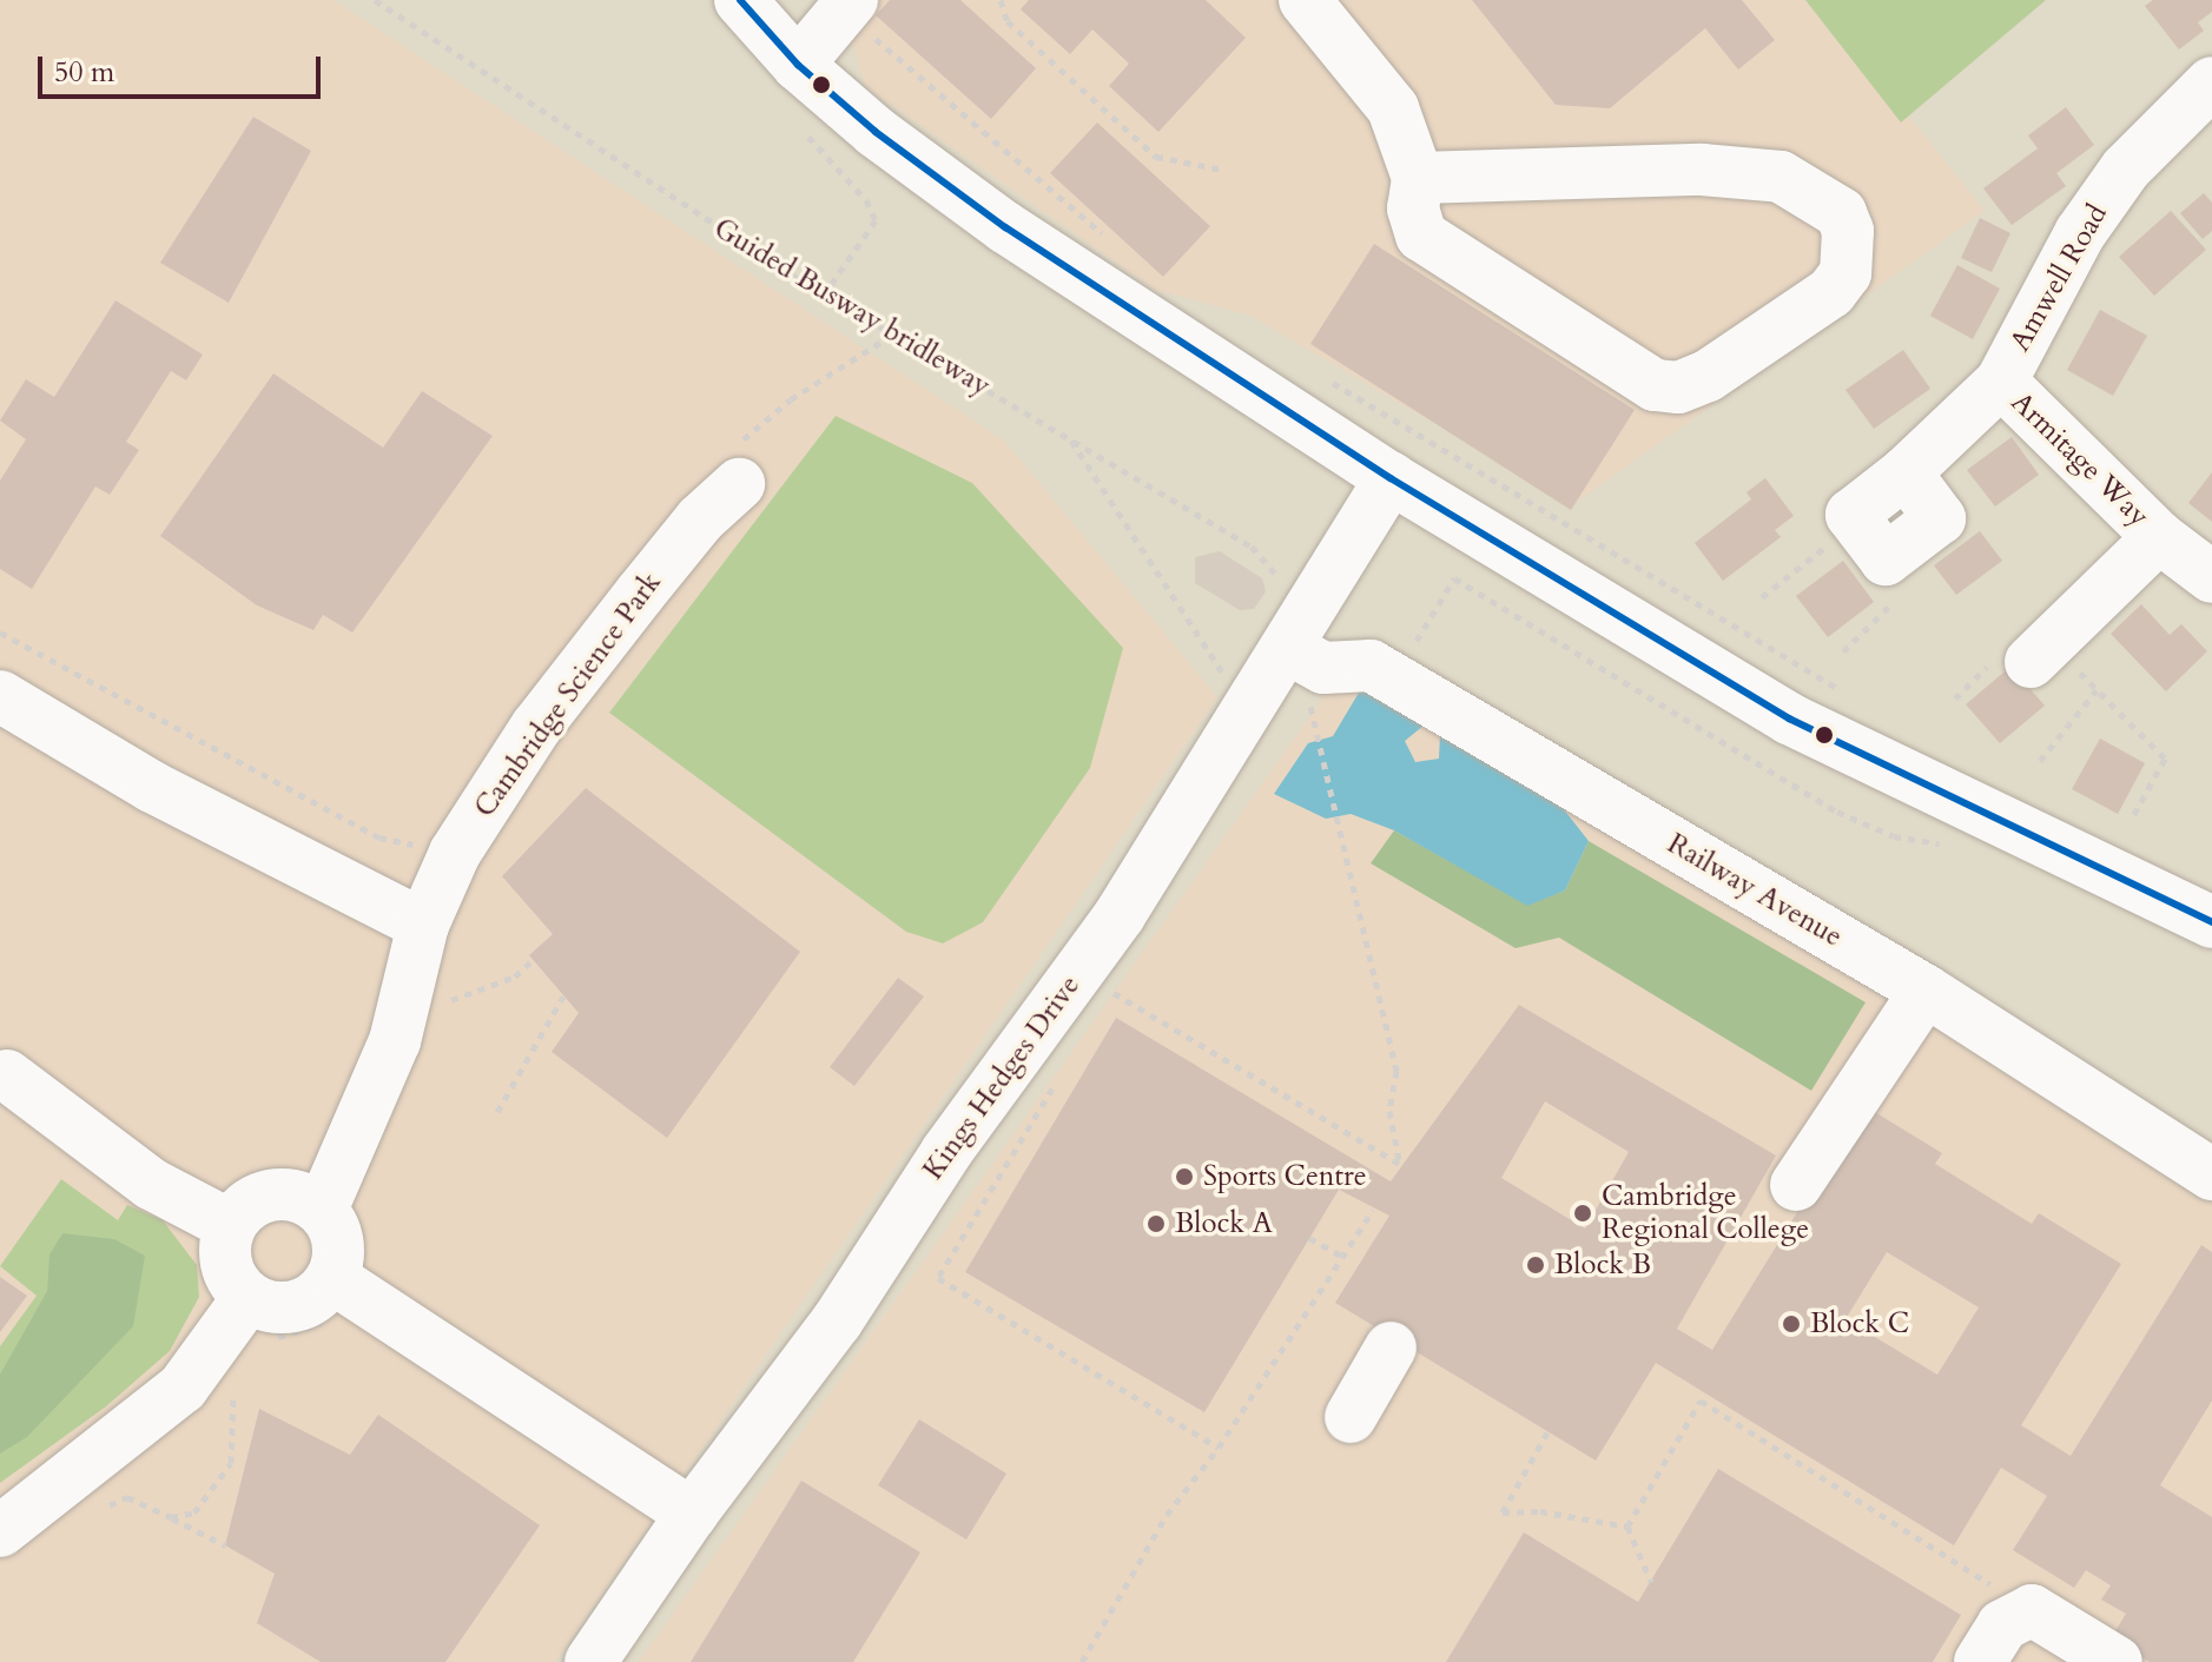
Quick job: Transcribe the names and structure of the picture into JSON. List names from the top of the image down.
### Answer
{
  "streets": {
    "street": [
      "Amwell Road",
      "Armitage Way",
      "Cambridge Science Park",
      "Railway Avenue",
      "Kings Hedges Drive"
    ],
    "path": ["Guided Busway bridleway"]
  },
  "crossings": [
    ["Amwell Road", "Armitage Way"],
    ["Guided Busway bridleway", "Railway Avenue"],
    ["Guided Busway bridleway", "Kings Hedges Drive"],
    ["Railway Avenue", "Kings Hedges Drive"]
  ],
  "places": [
    "Sports Centre",
    "Cambridge Regional College",
    "Block A",
    "Block B",
    "Block C"
  ],
  "scale_bar": "50 m"
}
